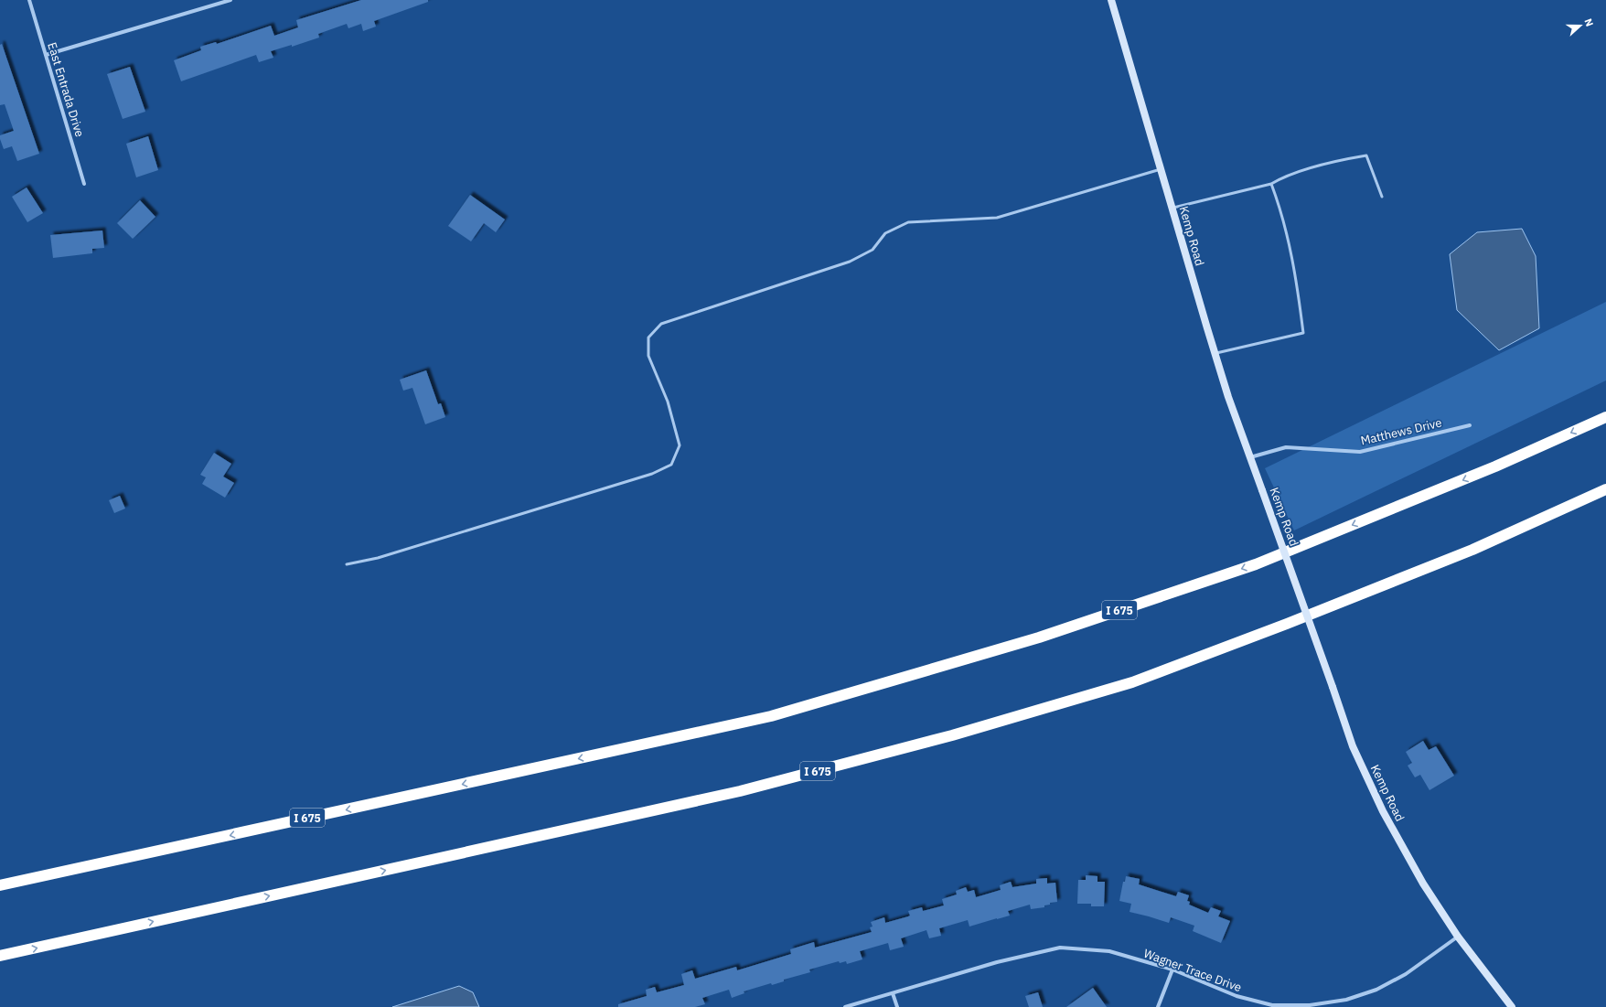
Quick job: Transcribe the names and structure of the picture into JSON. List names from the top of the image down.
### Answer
{
  "streets": {
    "highway": ["I 675"],
    "main road": ["Kemp Road"],
    "street": ["East Entrada Drive", "Matthews Drive", "Wagner Trace Drive"]
  },
  "crossings": [
    ["Kemp Road", "Matthews Drive"],
    ["Kemp Road", "Wagner Trace Drive"]
  ],
  "north": "right"
}
